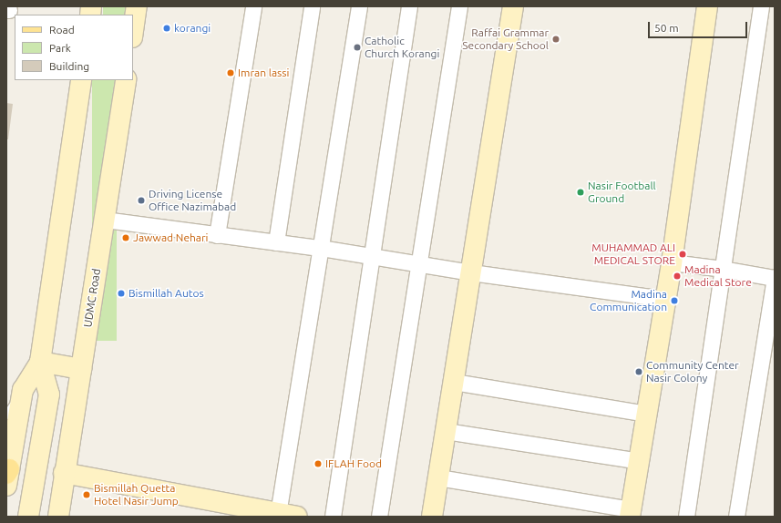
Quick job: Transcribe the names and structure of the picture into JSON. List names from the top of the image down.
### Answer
{
  "streets": {
    "street": ["UDMC Road"]
  },
  "places": [
    "korangi",
    "Raffai Grammar Secondary School",
    "Catholic Church Korangi",
    "Imran lassi",
    "Nasir Football Ground",
    "Driving License Office Nazimabad",
    "Jawwad Nehari",
    "MUHAMMAD ALI MEDICAL STORE",
    "Madina Medical Store",
    "Bismillah Autos",
    "Madina Communication",
    "Community Center Nasir Colony",
    "IFLAH Food",
    "Bismillah Quetta Hotel Nasir Jump"
  ],
  "legend": ["Road", "Park", "Building"],
  "scale_bar": "50 m"
}
